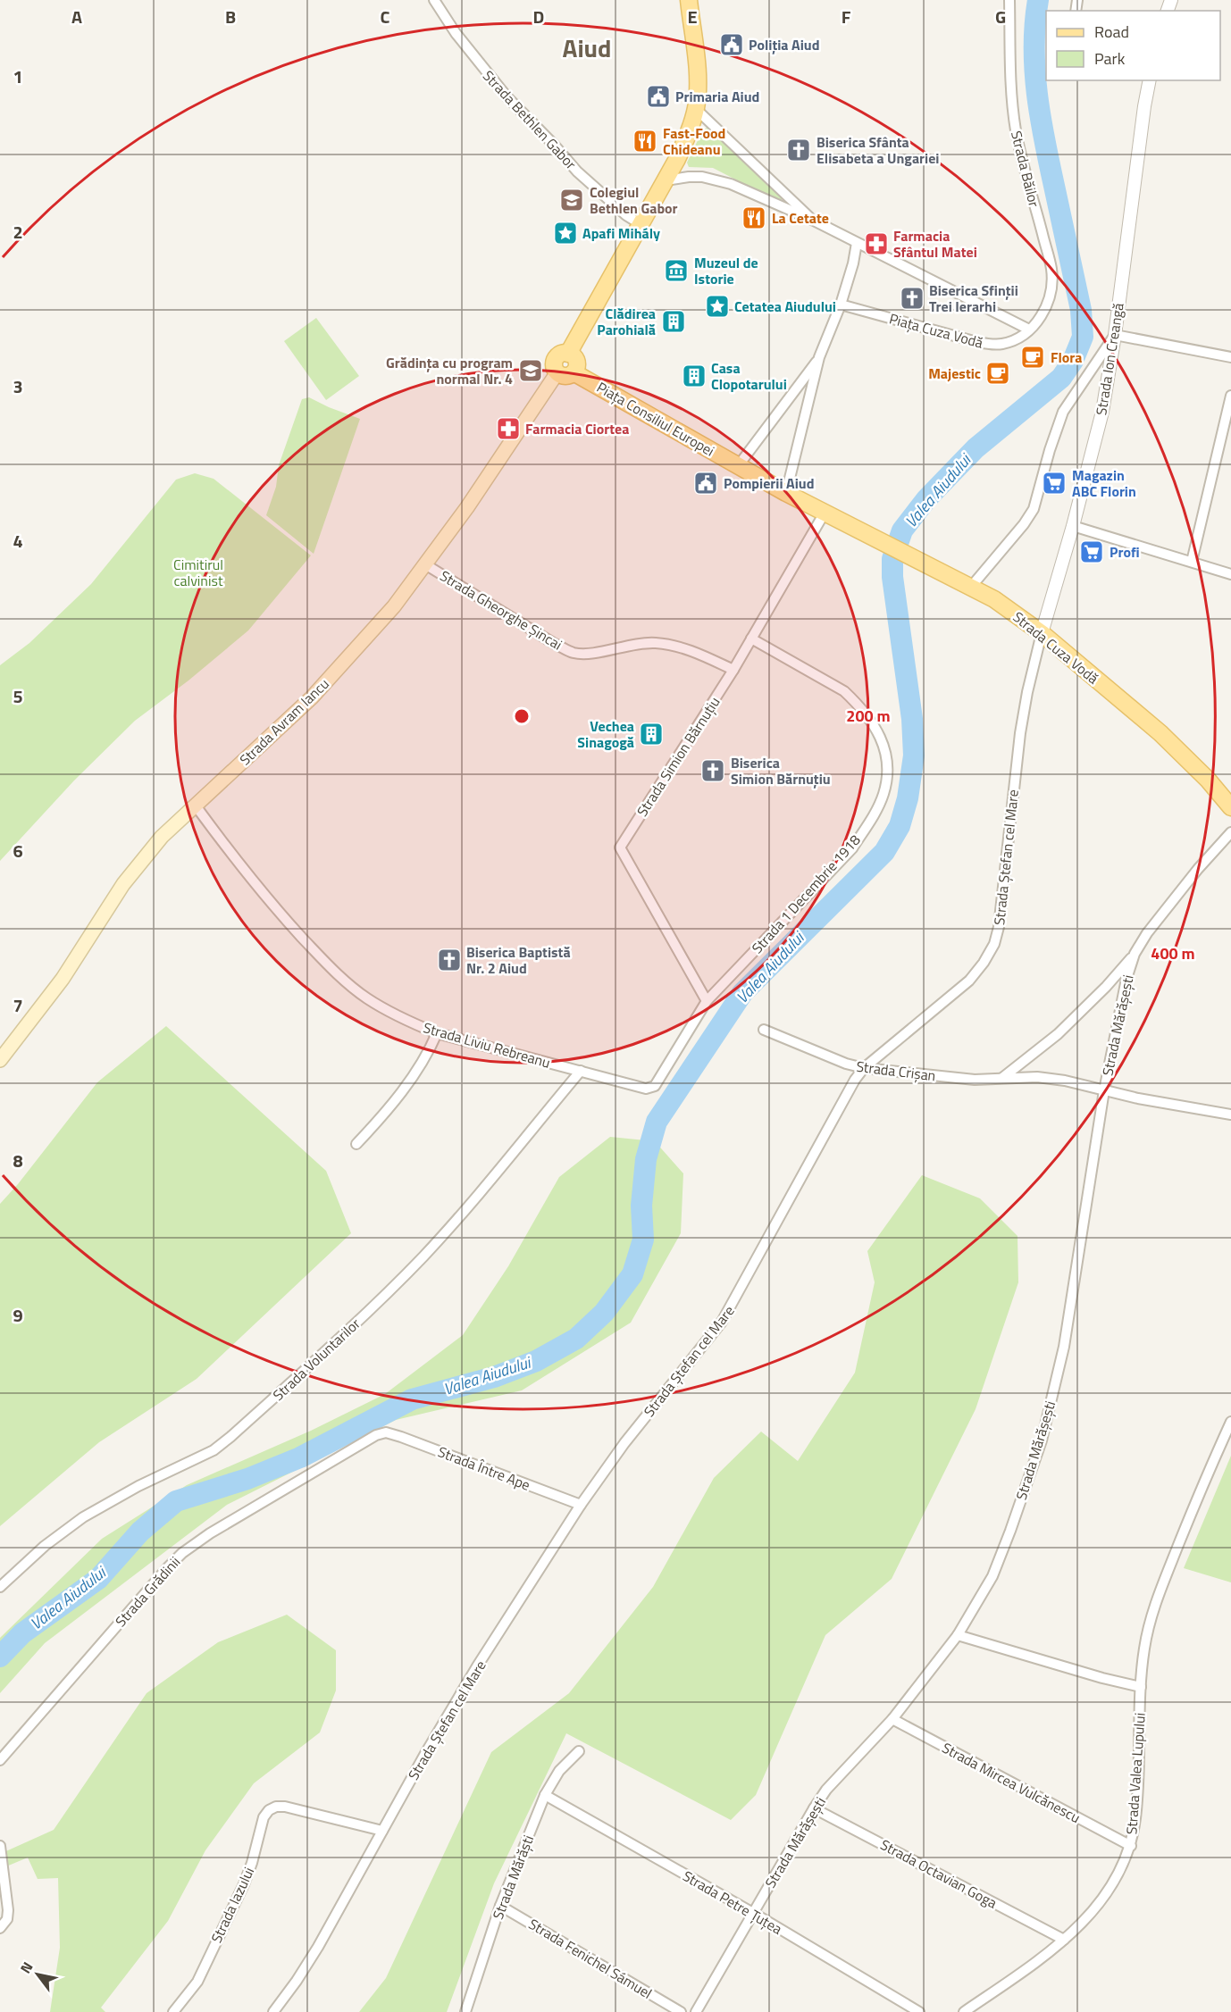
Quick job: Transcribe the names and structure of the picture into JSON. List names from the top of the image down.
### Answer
{
  "streets": {
    "main road": ["Piața Consiliul Europei", "Strada Cuza Vodă", "Strada Avram Iancu"],
    "street": [
      "Strada Bethlen Gabor",
      "Strada Băilor",
      "Piața Cuza Vodă",
      "Strada Ion Creangă",
      "Strada Gheorghe Șincai",
      "Strada Simion Bărnuțiu",
      "Strada Ștefan cel Mare",
      "Strada 1 Decembrie 1918",
      "Strada Mărășești",
      "Strada Liviu Rebreanu",
      "Strada Crișan",
      "Strada Voluntarilor",
      "Strada Între Ape",
      "Strada Grădinii",
      "Strada Valea Lupului",
      "Strada Mircea Vulcănescu",
      "Strada Octavian Goga",
      "Strada Mărăști",
      "Strada Petre Țuțea",
      "Strada Iazului",
      "Strada Fenichel Sámuel"
    ]
  },
  "crossings": [
    ["Strada Băilor", "Piața Cuza Vodă"],
    ["Strada Ion Creangă", "Strada Cuza Vodă"],
    ["Strada Ion Creangă", "Strada Ștefan cel Mare"],
    ["Piața Consiliul Europei", "Strada Cuza Vodă"],
    ["Piața Consiliul Europei", "Strada Avram Iancu"],
    ["Piața Consiliul Europei", "Strada Simion Bărnuțiu"],
    ["Strada Gheorghe Șincai", "Strada Avram Iancu"],
    ["Strada Gheorghe Șincai", "Strada Simion Bărnuțiu"],
    ["Strada Cuza Vodă", "Strada Ștefan cel Mare"],
    ["Strada Avram Iancu", "Strada Liviu Rebreanu"],
    ["Strada Simion Bărnuțiu", "Strada 1 Decembrie 1918"],
    ["Strada Ștefan cel Mare", "Strada Crișan"],
    ["Strada Ștefan cel Mare", "Strada Între Ape"],
    ["Strada Ștefan cel Mare", "Strada Iazului"],
    ["Strada 1 Decembrie 1918", "Strada Liviu Rebreanu"],
    ["Strada Mărășești", "Strada Crișan"],
    ["Strada Mărășești", "Strada Mircea Vulcănescu"],
    ["Strada Mărășești", "Strada Octavian Goga"],
    ["Strada Mărășești", "Strada Petre Țuțea"],
    ["Strada Liviu Rebreanu", "Strada Voluntarilor"],
    ["Strada Între Ape", "Strada Grădinii"],
    ["Strada Valea Lupului", "Strada Mircea Vulcănescu"],
    ["Strada Valea Lupului", "Strada Octavian Goga"],
    ["Strada Mărăști", "Strada Petre Țuțea"],
    ["Strada Mărăști", "Strada Fenichel Sámuel"]
  ],
  "districts": ["Aiud"],
  "water": ["Valea Aiudului"],
  "parks": ["Cimitirul calvinist"],
  "places": {
    "public building": ["Poliția Aiud", "Primaria Aiud", "Pompierii Aiud"],
    "restaurant": ["Fast-Food Chideanu", "La Cetate"],
    "church": [
      "Biserica Sfânta Elisabeta a Ungariei",
      "Biserica Sfinții Trei Ierarhi",
      "Biserica Simion Bărnuțiu",
      "Biserica Baptistă Nr. 2 Aiud"
    ],
    "school or university": ["Colegiul Bethlen Gabor", "Grădința cu program normal Nr. 4"],
    "place": ["Apafi Mihály", "Cetatea Aiudului"],
    "pharmacy": ["Farmacia Sfântul Matei", "Farmacia Ciortea"],
    "museum": ["Muzeul de Istorie"],
    "building": ["Clădirea Parohială", "Casa Clopotarului", "Vechea Sinagogă"],
    "cafe": ["Flora", "Majestic"],
    "supermarket": ["Magazin ABC Florin", "Profi"]
  },
  "legend": ["Road", "Park"],
  "north": "top left",
  "grid": {
    "columns": [
      "A",
      "B",
      "C",
      "D",
      "E",
      "F",
      "G"
    ],
    "rows": [
      "1",
      "2",
      "3",
      "4",
      "5",
      "6",
      "7",
      "8",
      "9"
    ]
  },
  "rings": ["200 m", "400 m"]
}
